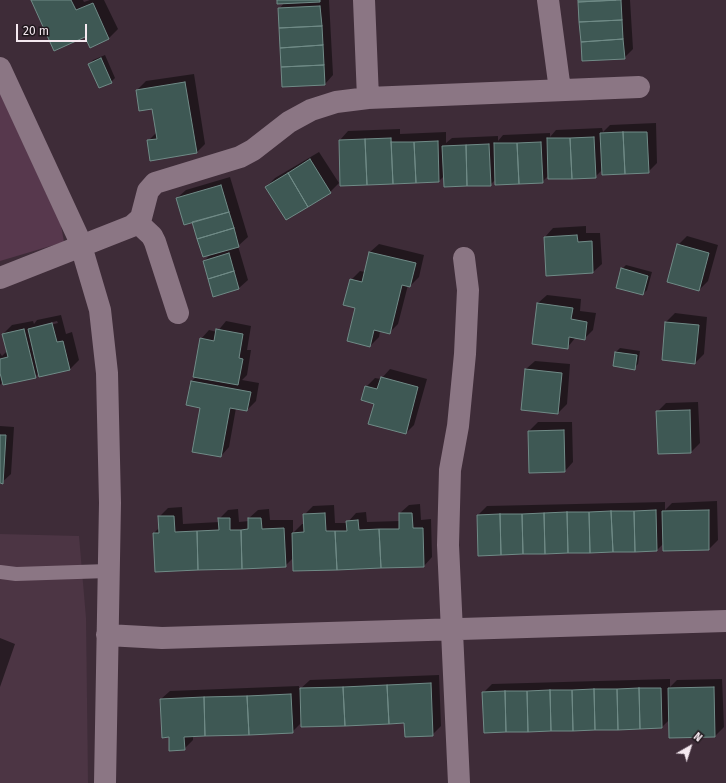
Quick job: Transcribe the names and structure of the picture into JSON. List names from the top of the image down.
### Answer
{
  "scale_bar": "20 m",
  "north": "top right"
}
